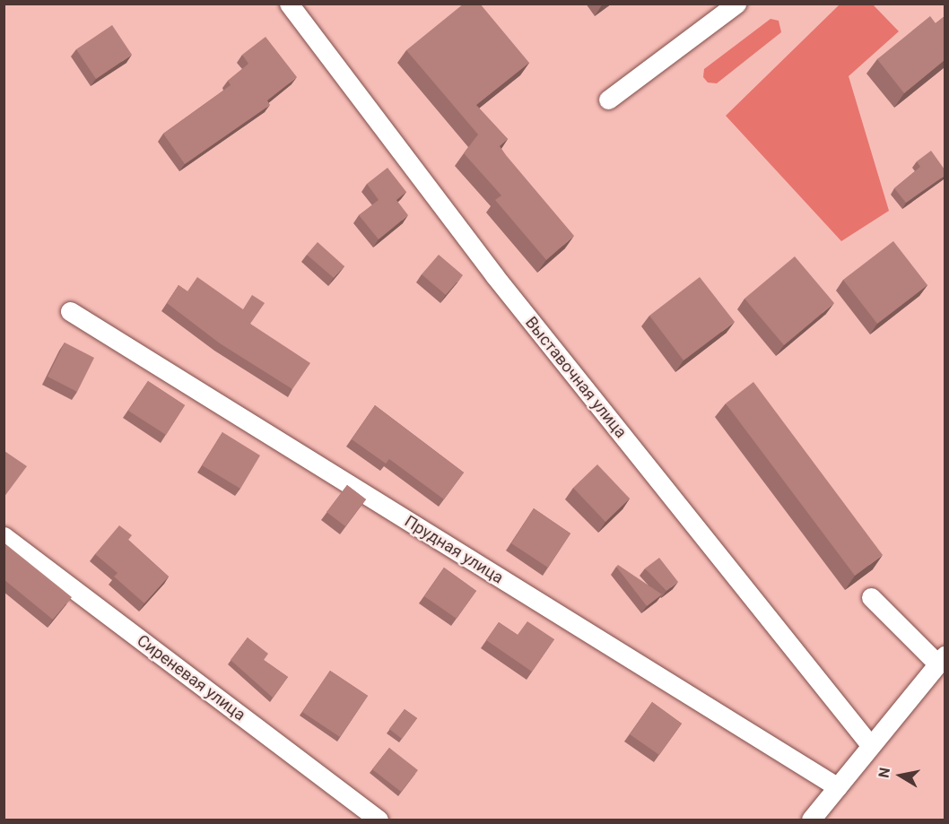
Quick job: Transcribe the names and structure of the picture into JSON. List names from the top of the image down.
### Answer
{
  "streets": {
    "street": ["Выставочная улица", "Прудная улица", "Сиреневая улица"]
  },
  "north": "left"
}
